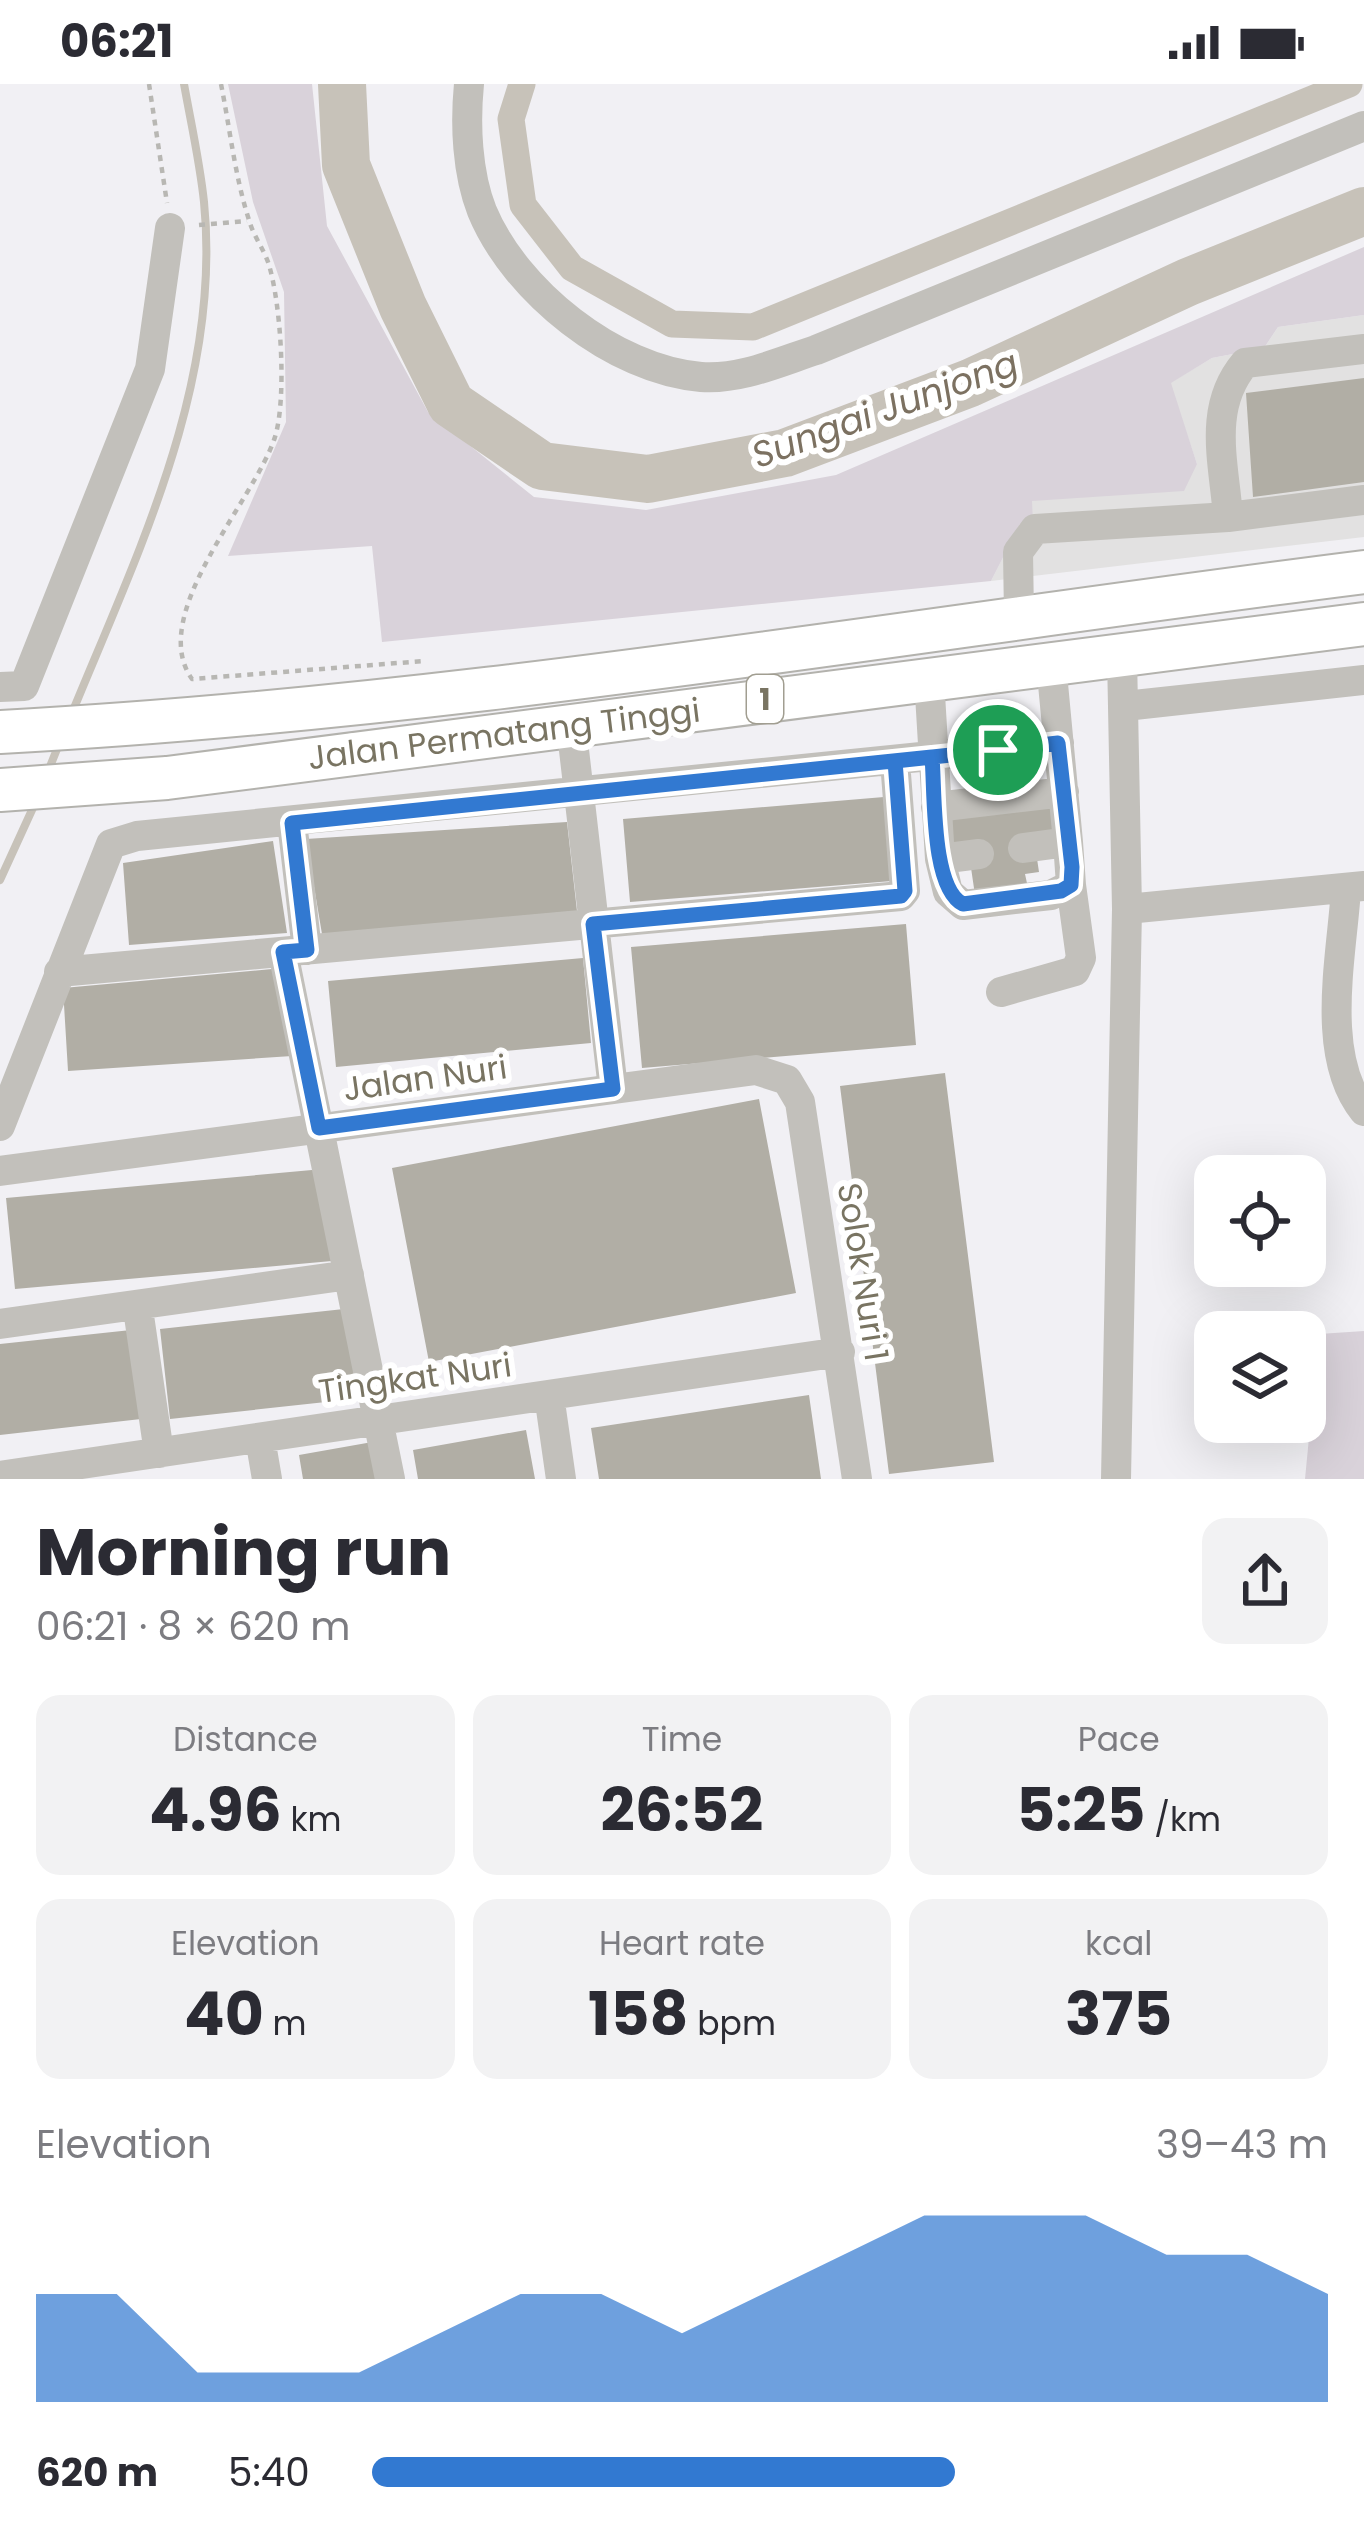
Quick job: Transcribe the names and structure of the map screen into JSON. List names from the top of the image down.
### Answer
{
  "streets": {
    "highway": ["1", "Jalan Permatang Tinggi"],
    "street": ["Jalan Nuri", "Solok Nuri 1", "Tingkat Nuri"]
  },
  "crossings": [
    ["Jalan Nuri", "Solok Nuri 1"],
    ["Solok Nuri 1", "Tingkat Nuri"]
  ],
  "water": ["Sungai Junjong"],
  "page": {
    "status": "06:21",
    "heading": ["Morning run", "06:21 · 8 × 620 m"],
    "stats": [
      ["Distance", "4.96 km"],
      ["Time", "26:52"],
      ["Pace", "5:25 /km"],
      ["Elevation", "40 m"],
      ["Heart rate", "158 bpm"],
      ["kcal", "375"]
    ],
    "chart": ["Elevation", "39–43 m"],
    "list": [
      {
        "name": "620 m",
        "note": "5:40"
      }
    ]
  }
}
